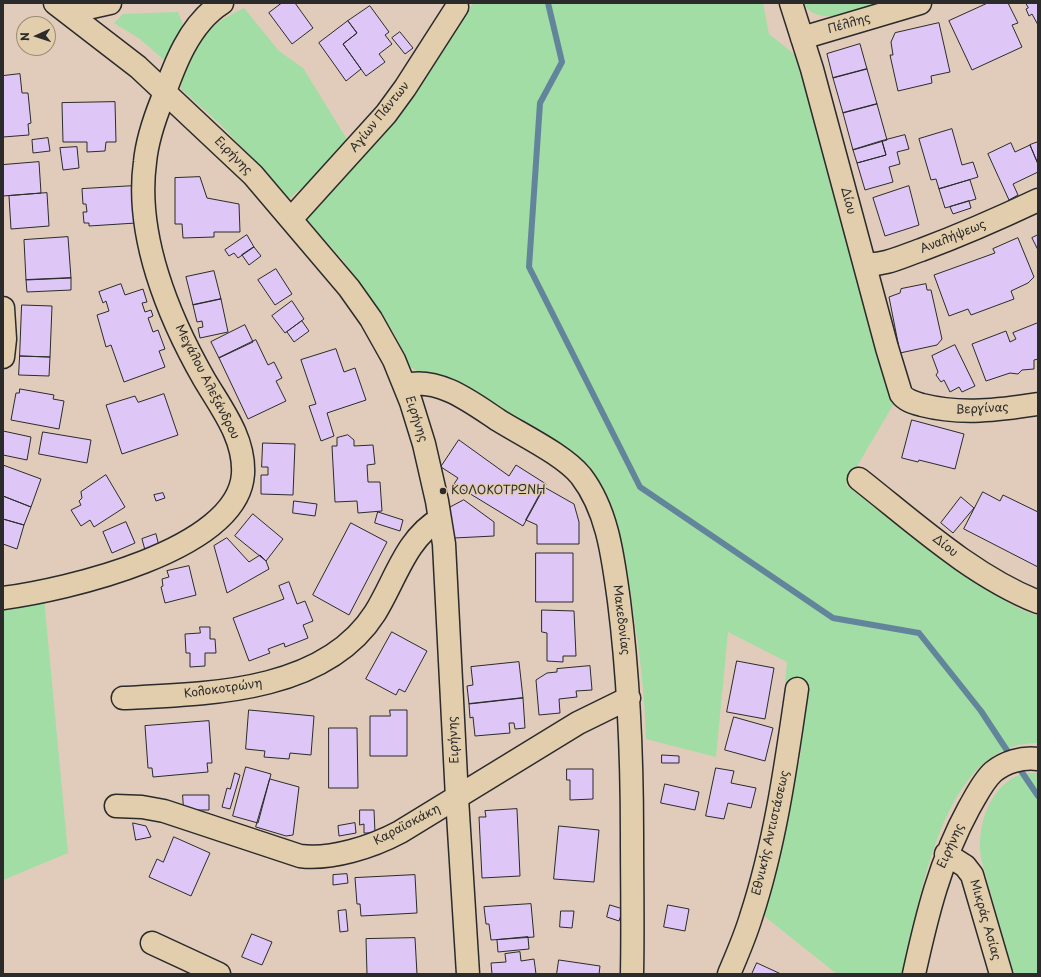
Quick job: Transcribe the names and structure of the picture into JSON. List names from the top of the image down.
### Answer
{
  "streets": {
    "street": [
      "Πέλλης",
      "Αγίων Πάντων",
      "Ειρήνης",
      "Δίου",
      "Αναλήψεως",
      "Μεγάλου Αλεξάνδρου",
      "Βεργίνας",
      "Μακεδονίας",
      "Κολοκοτρώνη",
      "Καραϊσκάκη",
      "Εθνικής Αντιστάσεως",
      "Μικράς Ασίας"
    ]
  },
  "crossings": [
    ["Πέλλης", "Δίου"],
    ["Αγίων Πάντων", "Ειρήνης"],
    ["Ειρήνης", "Μεγάλου Αλεξάνδρου"],
    ["Ειρήνης", "Μακεδονίας"],
    ["Ειρήνης", "Κολοκοτρώνη"],
    ["Ειρήνης", "Καραϊσκάκη"],
    ["Ειρήνης", "Μικράς Ασίας"],
    ["Δίου", "Αναλήψεως"],
    ["Δίου", "Βεργίνας"],
    ["Μακεδονίας", "Καραϊσκάκη"]
  ],
  "places": ["ΚΟΛΟΚΟΤΡΩΝΗ"],
  "north": "left"
}
